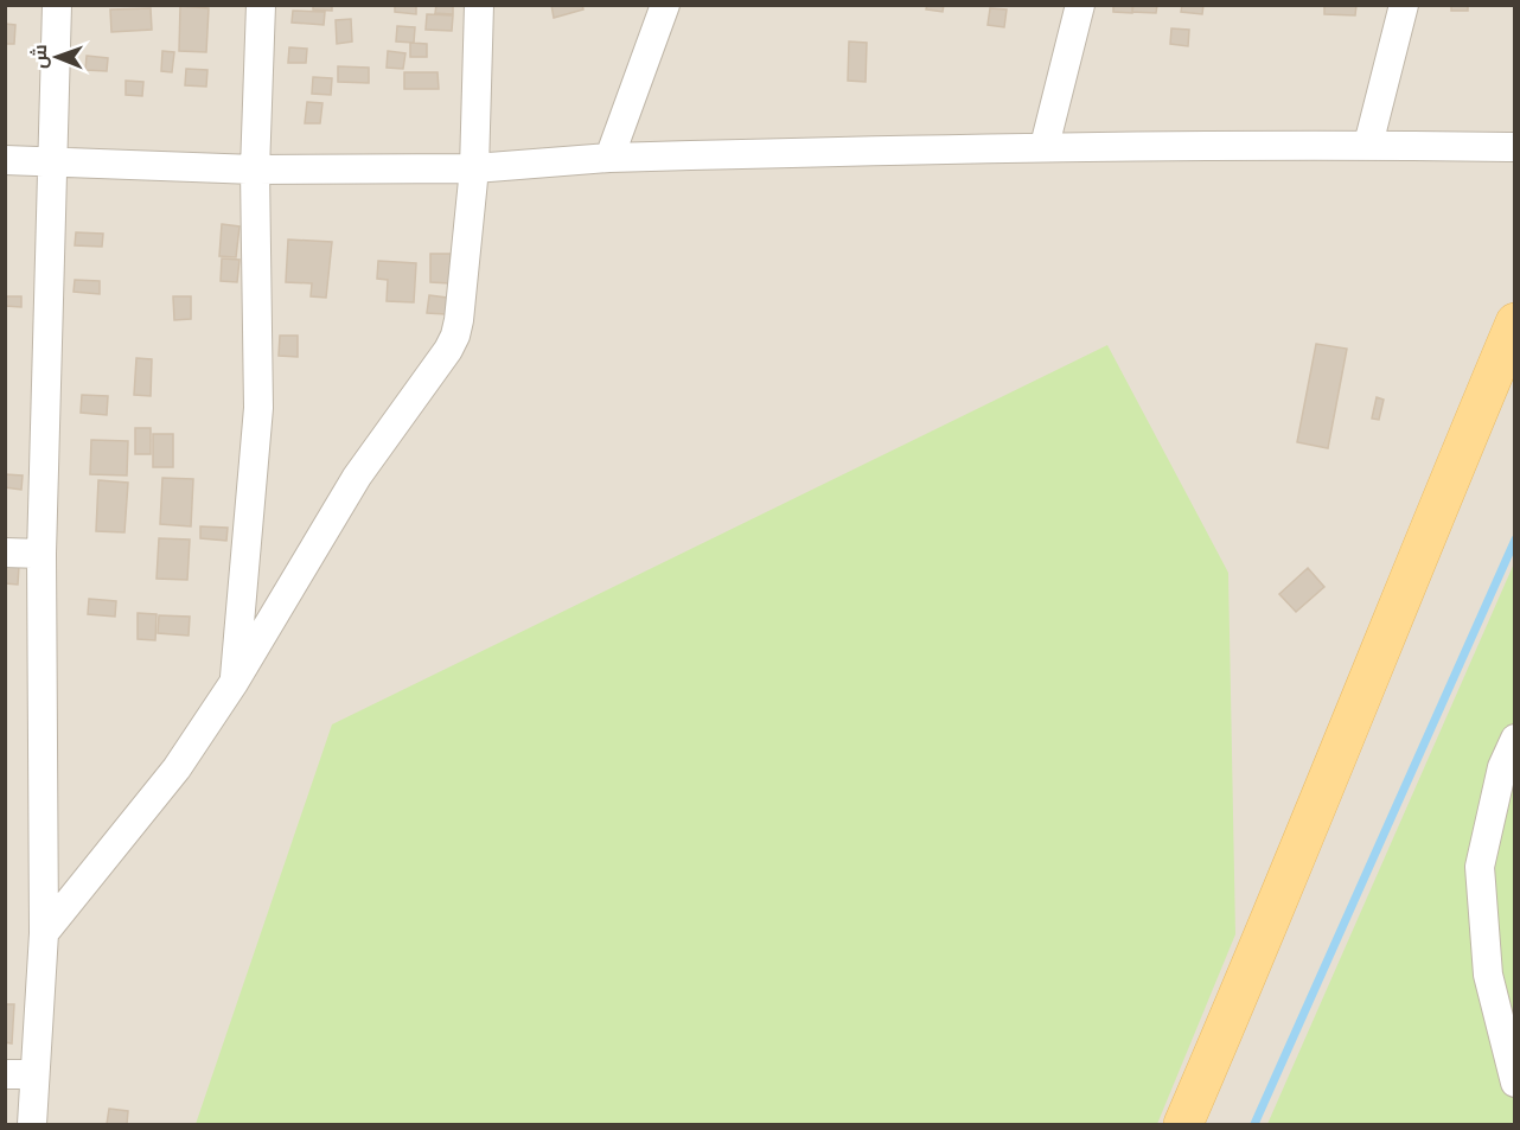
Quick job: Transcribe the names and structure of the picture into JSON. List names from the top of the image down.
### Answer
{
  "north": "left"
}
